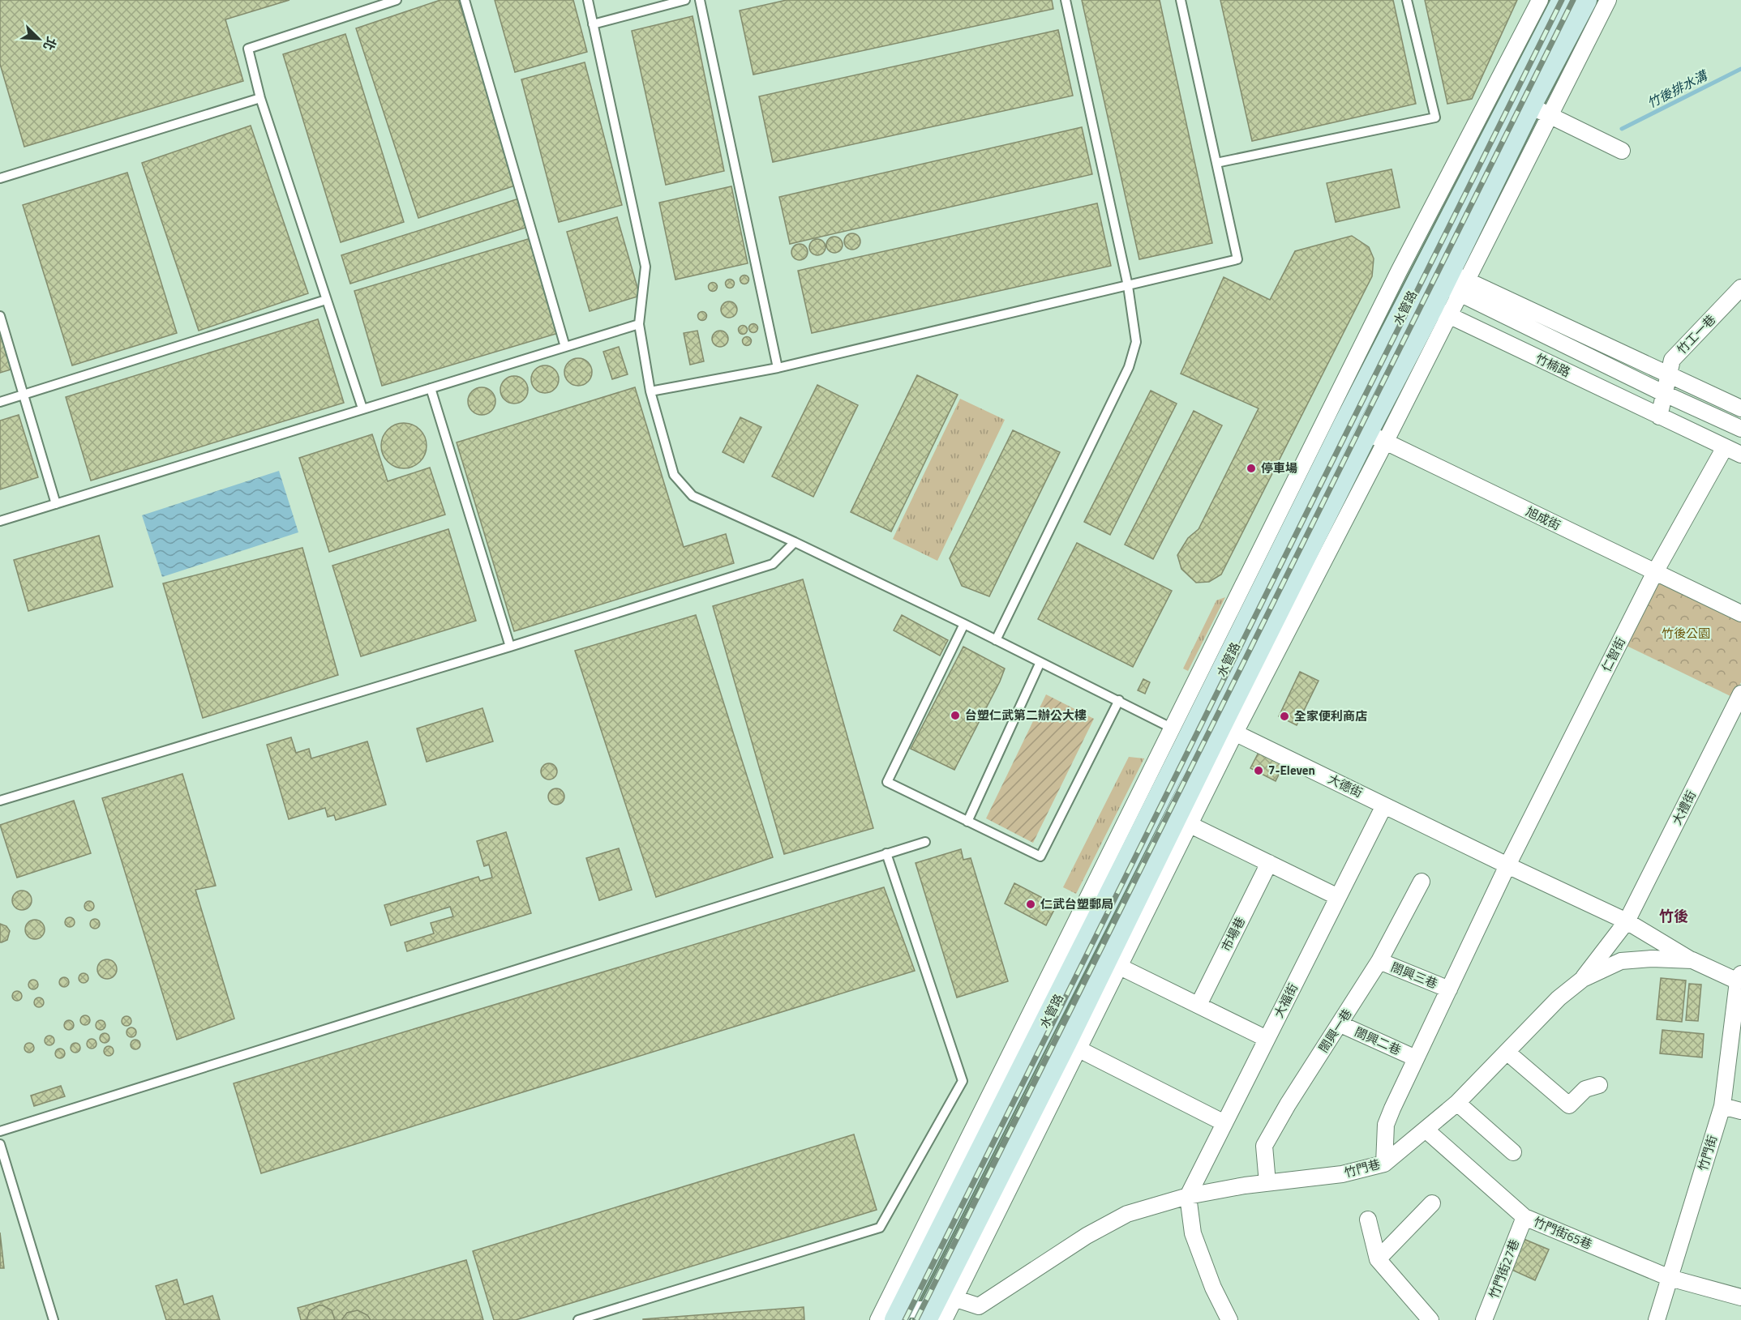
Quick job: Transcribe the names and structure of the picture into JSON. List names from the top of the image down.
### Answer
{
  "streets": {
    "street": [
      "水管路",
      "竹工一巷",
      "竹楠路",
      "旭成街",
      "仁智街",
      "大德街",
      "大禮街",
      "市場巷",
      "閤興三巷",
      "大福街",
      "閤興一巷",
      "閤興二巷",
      "竹門街",
      "竹門巷",
      "竹門街65巷",
      "竹門街27巷"
    ]
  },
  "crossings": [
    ["水管路", "竹楠路"],
    ["水管路", "旭成街"],
    ["水管路", "大德街"],
    ["水管路", "竹門巷"],
    ["竹工一巷", "竹楠路"],
    ["竹楠路", "仁智街"],
    ["旭成街", "仁智街"],
    ["仁智街", "大德街"],
    ["大德街", "大禮街"],
    ["大德街", "大福街"],
    ["大德街", "竹門巷"],
    ["大禮街", "竹門巷"],
    ["閤興三巷", "閤興一巷"],
    ["大福街", "竹門巷"],
    ["閤興一巷", "閤興二巷"],
    ["閤興一巷", "竹門巷"],
    ["竹門街", "竹門巷"],
    ["竹門街", "竹門街65巷"],
    ["竹門巷", "竹門街65巷"],
    ["竹門街65巷", "竹門街27巷"]
  ],
  "districts": ["竹後"],
  "water": ["竹後排水溝"],
  "parks": ["竹後公園"],
  "places": [
    "停車場",
    "台塑仁武第二辦公大樓",
    "全家便利商店",
    "7-Eleven",
    "仁武台塑郵局"
  ],
  "north": "bottom right"
}
